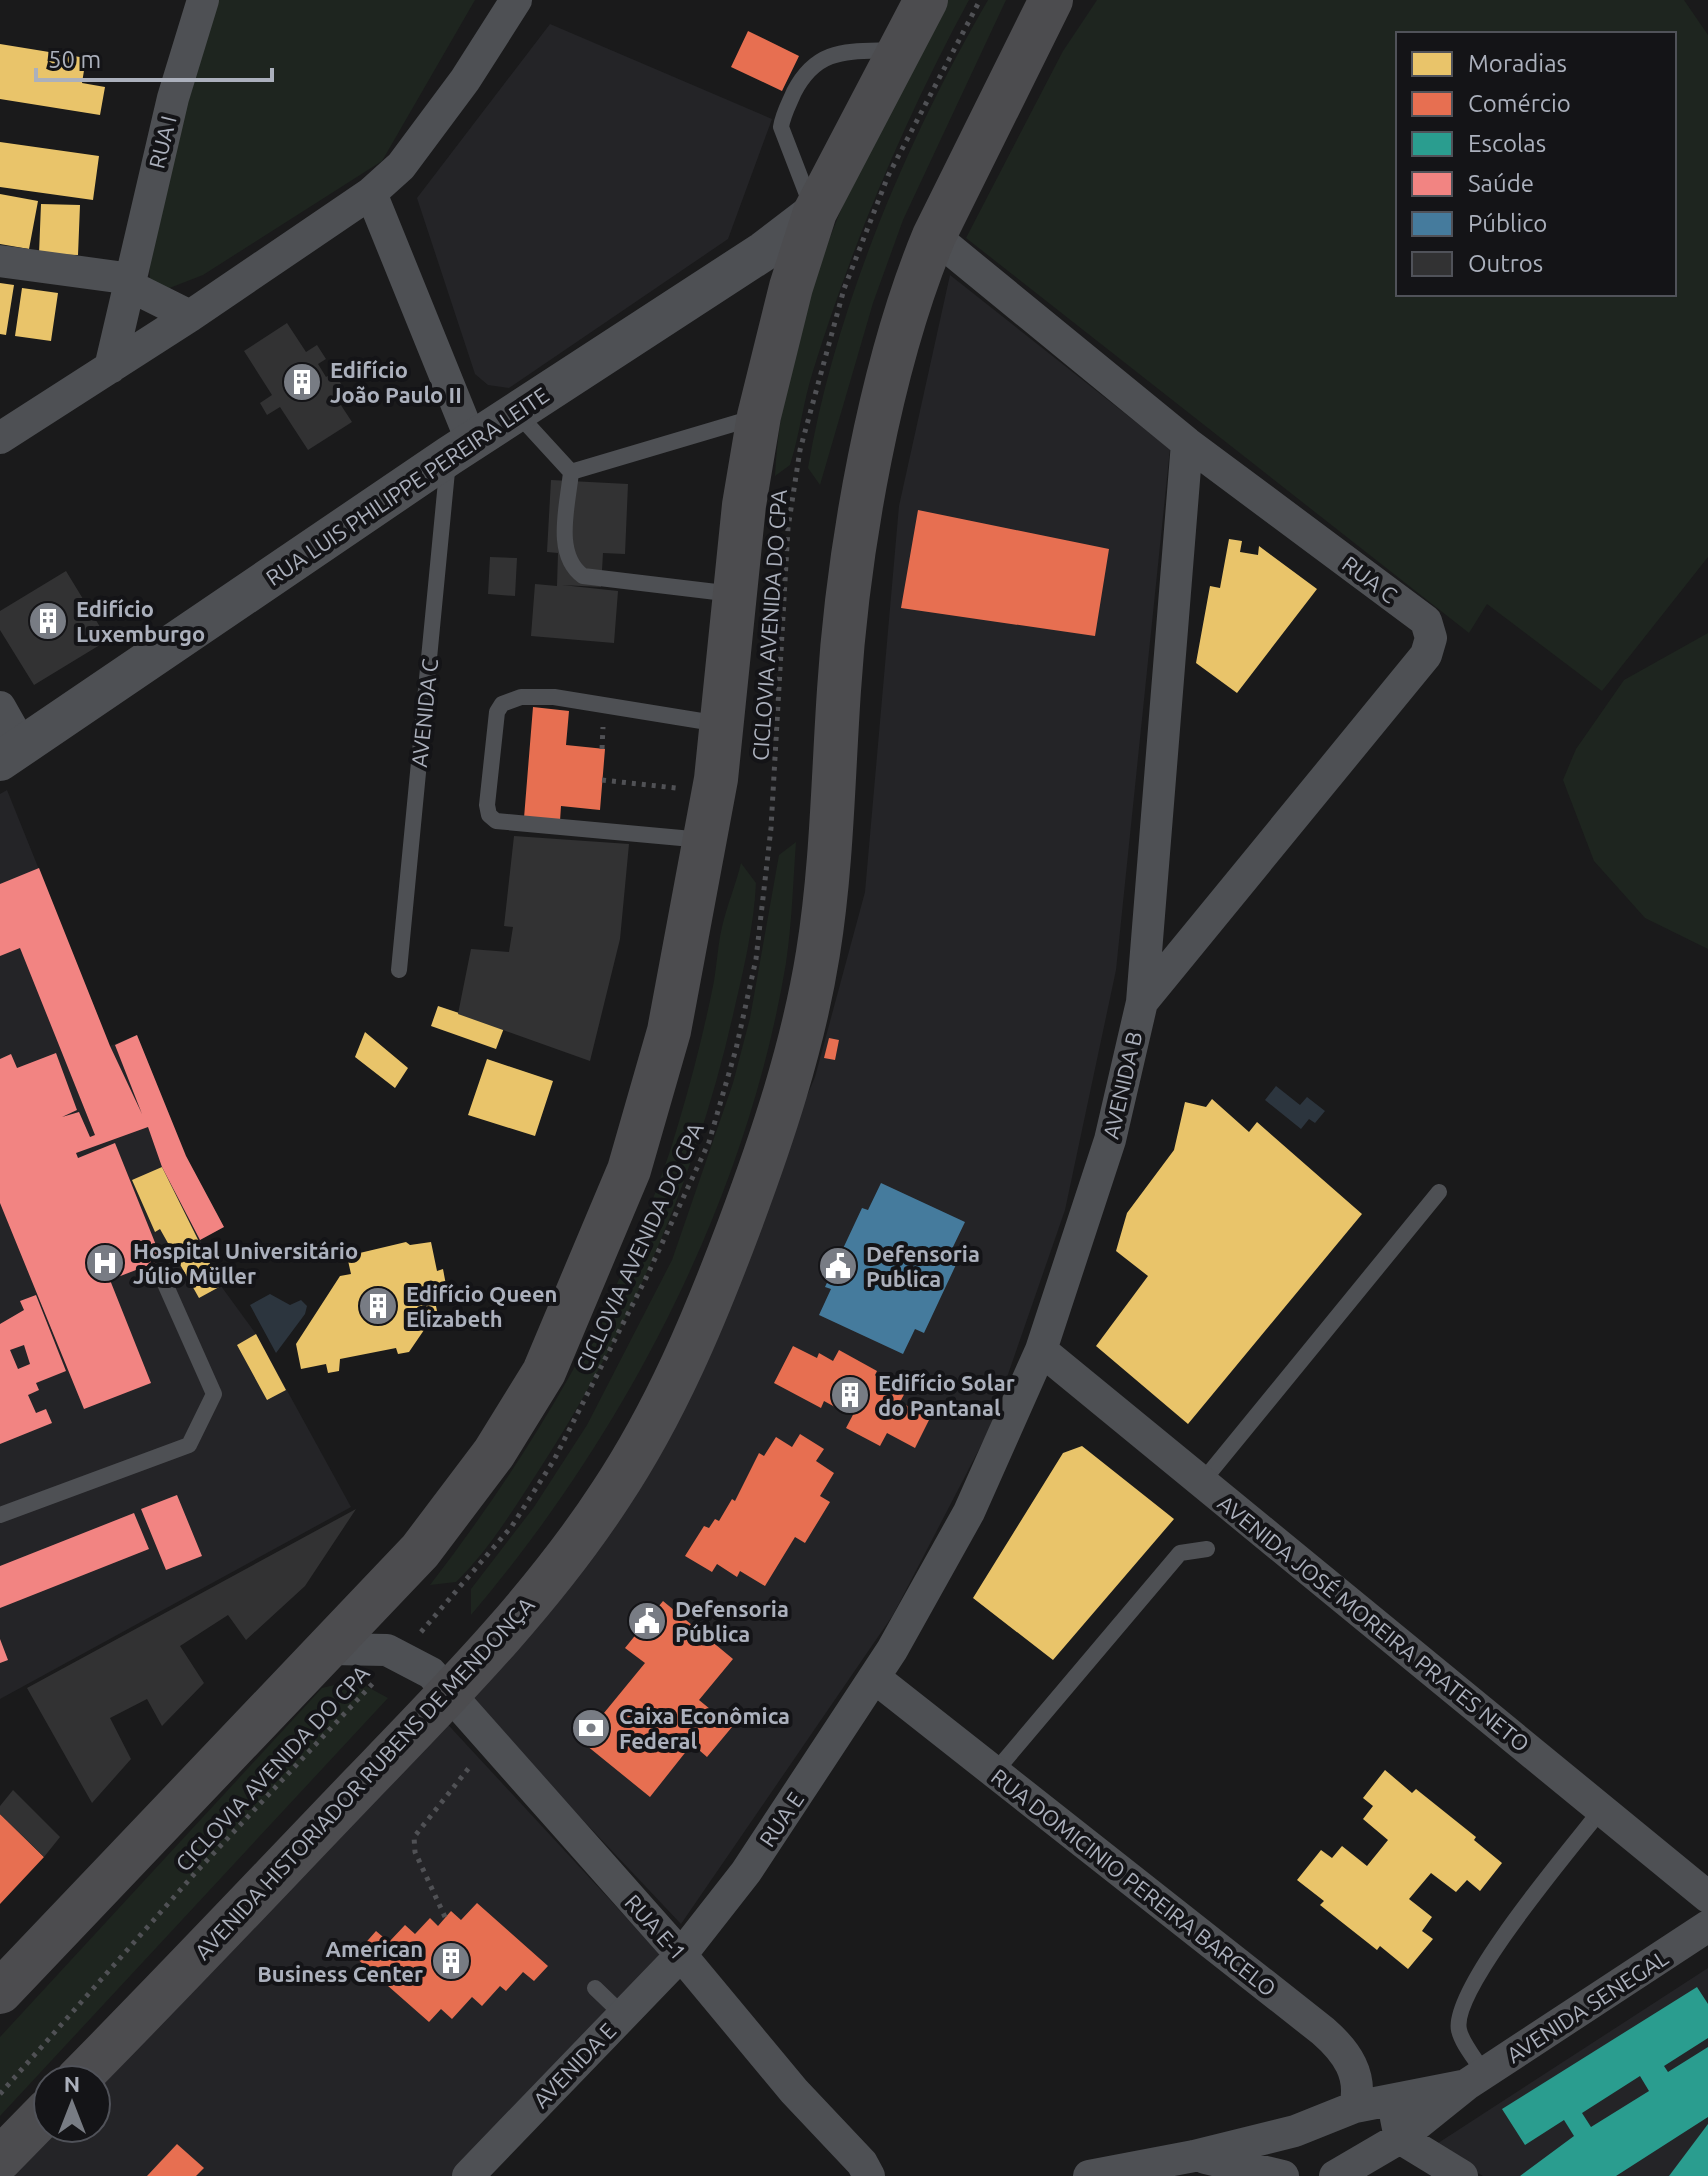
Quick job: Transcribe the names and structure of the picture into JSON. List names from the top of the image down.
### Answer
{
  "streets": {
    "main road": ["AVENIDA HISTORIADOR RUBENS DE MENDONÇA"],
    "street": [
      "RUA I",
      "RUA LUIS PHILIPPE PEREIRA LEITE",
      "RUA C",
      "AVENIDA B",
      "AVENIDA JOSÉ MOREIRA PRATES NETO",
      "RUA E",
      "RUA DOMICINIO PEREIRA BARCELO",
      "RUA E-1",
      "AVENIDA SENEGAL",
      "AVENIDA E"
    ],
    "lane": ["AVENIDA C"],
    "path": ["CICLOVIA AVENIDA DO CPA"]
  },
  "crossings": [
    ["RUA LUIS PHILIPPE PEREIRA LEITE", "AVENIDA C"],
    ["RUA C", "AVENIDA B"],
    ["RUA C", "AVENIDA HISTORIADOR RUBENS DE MENDONÇA"],
    ["CICLOVIA AVENIDA DO CPA", "RUA E-1"],
    ["AVENIDA B", "AVENIDA JOSÉ MOREIRA PRATES NETO"],
    ["AVENIDA B", "RUA E"],
    ["AVENIDA B", "RUA DOMICINIO PEREIRA BARCELO"],
    ["AVENIDA HISTORIADOR RUBENS DE MENDONÇA", "RUA E-1"],
    ["RUA E", "RUA DOMICINIO PEREIRA BARCELO"],
    ["RUA E", "RUA E-1"],
    ["RUA E", "AVENIDA E"],
    ["RUA DOMICINIO PEREIRA BARCELO", "AVENIDA SENEGAL"],
    ["RUA E-1", "AVENIDA E"]
  ],
  "places": {
    "building": [
      "Edifício João Paulo II",
      "Edifício Luxemburgo",
      "Edifício Queen Elizabeth",
      "Edifício Solar do Pantanal",
      "American Business Center"
    ],
    "hospital": ["Hospital Universitário Júlio Müller"],
    "public building": ["Defensoria Publica", "Defensoria Pública"],
    "bank": ["Caixa Econômica Federal"]
  },
  "legend": [
    "Moradias",
    "Comércio",
    "Escolas",
    "Saúde",
    "Público",
    "Outros"
  ],
  "scale_bar": "50 m",
  "north": "top"
}
